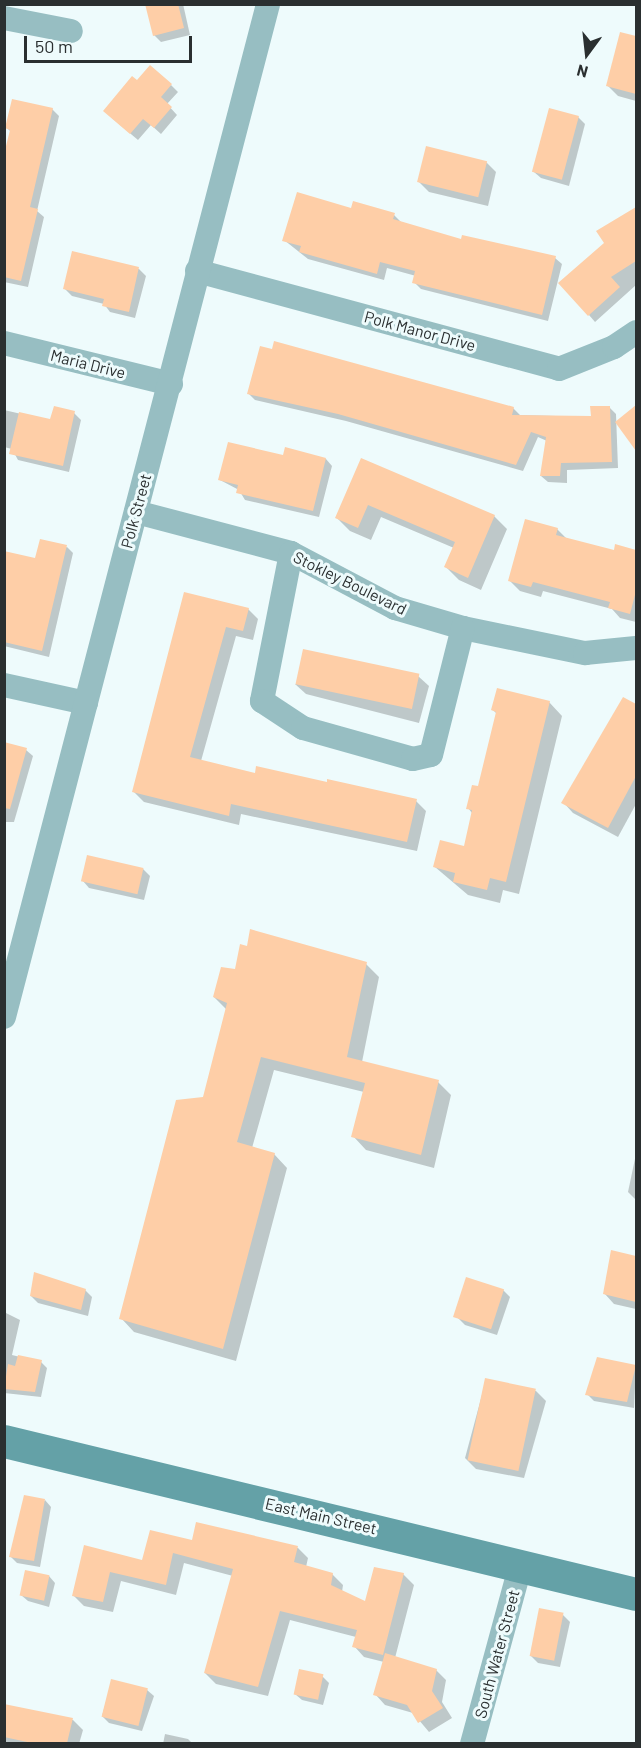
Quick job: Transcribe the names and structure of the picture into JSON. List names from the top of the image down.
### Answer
{
  "streets": {
    "main road": ["East Main Street"],
    "street": [
      "Polk Manor Drive",
      "Maria Drive",
      "Polk Street",
      "Stokley Boulevard",
      "South Water Street"
    ]
  },
  "crossings": [
    ["Polk Manor Drive", "Polk Street"],
    ["Maria Drive", "Polk Street"],
    ["Polk Street", "Stokley Boulevard"],
    ["East Main Street", "South Water Street"]
  ],
  "scale_bar": "50 m",
  "north": "bottom"
}
